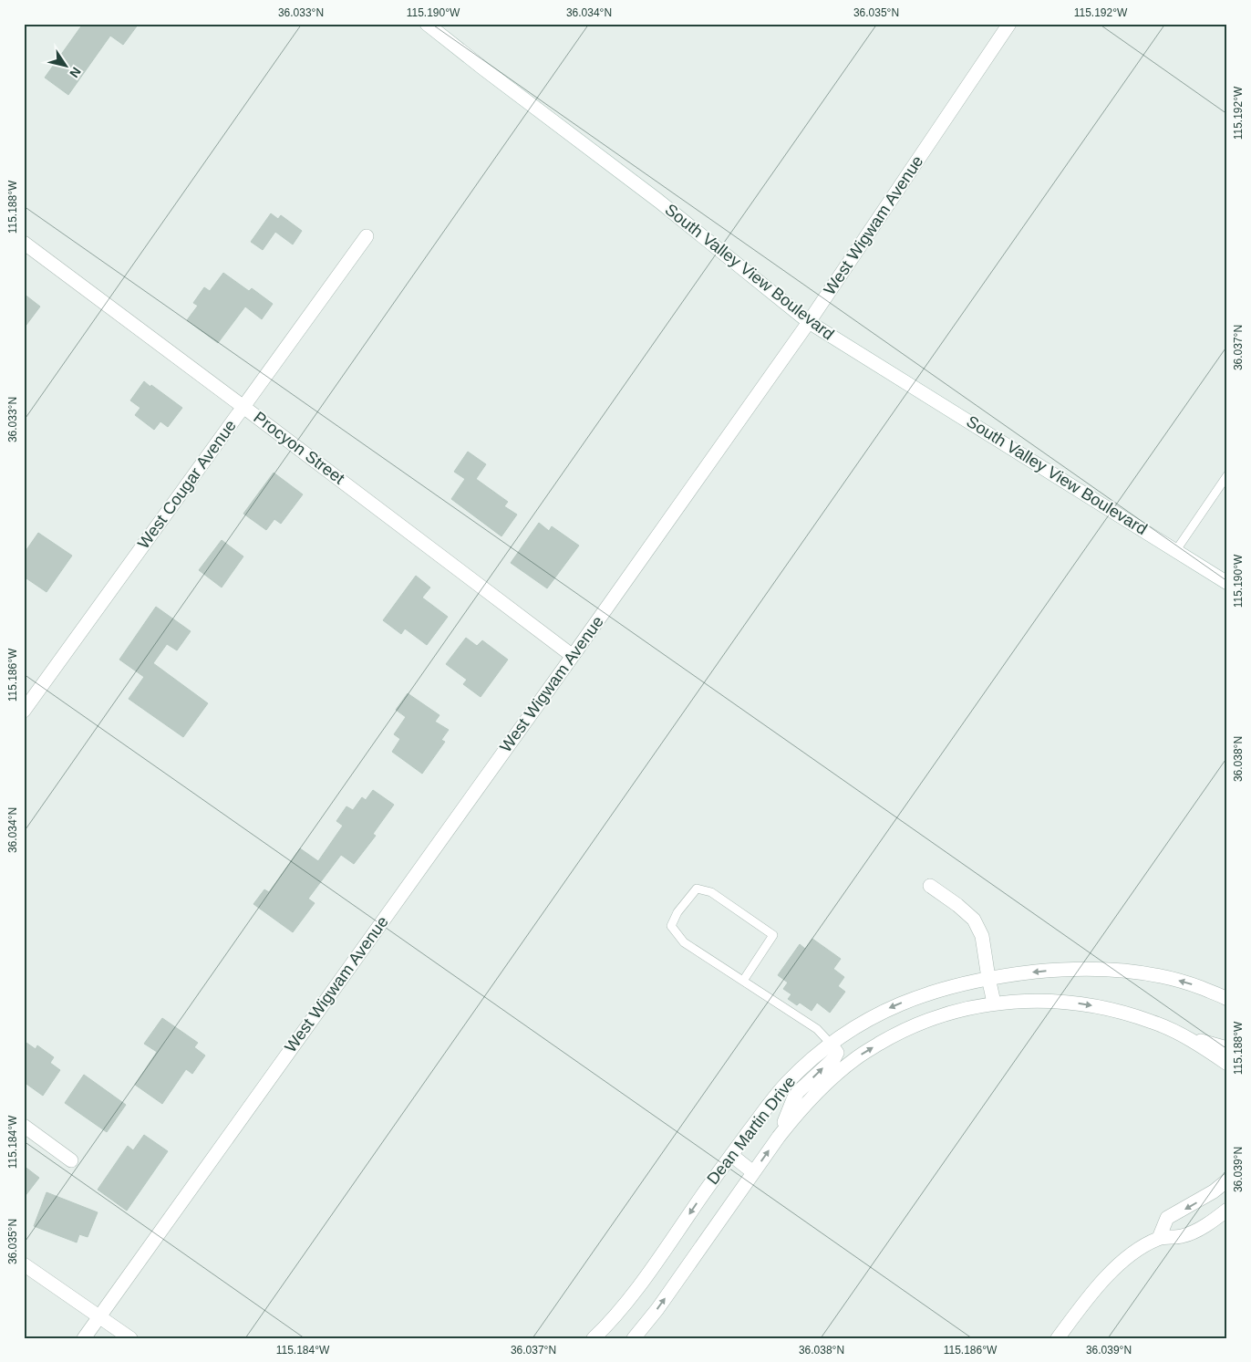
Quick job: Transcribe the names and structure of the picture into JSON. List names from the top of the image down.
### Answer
{
  "streets": {
    "street": [
      "West Wigwam Avenue",
      "South Valley View Boulevard",
      "Procyon Street",
      "West Cougar Avenue",
      "Dean Martin Drive"
    ]
  },
  "crossings": [
    ["West Wigwam Avenue", "South Valley View Boulevard"],
    ["West Wigwam Avenue", "Procyon Street"],
    ["Procyon Street", "West Cougar Avenue"]
  ],
  "north": "bottom right",
  "coordinates": [
    "36.033°N",
    "115.190°W",
    "36.034°N",
    "36.035°N",
    "115.192°W",
    "115.188°W",
    "36.037°N",
    "115.186°W",
    "36.038°N",
    "115.184°W",
    "36.039°N"
  ]
}
